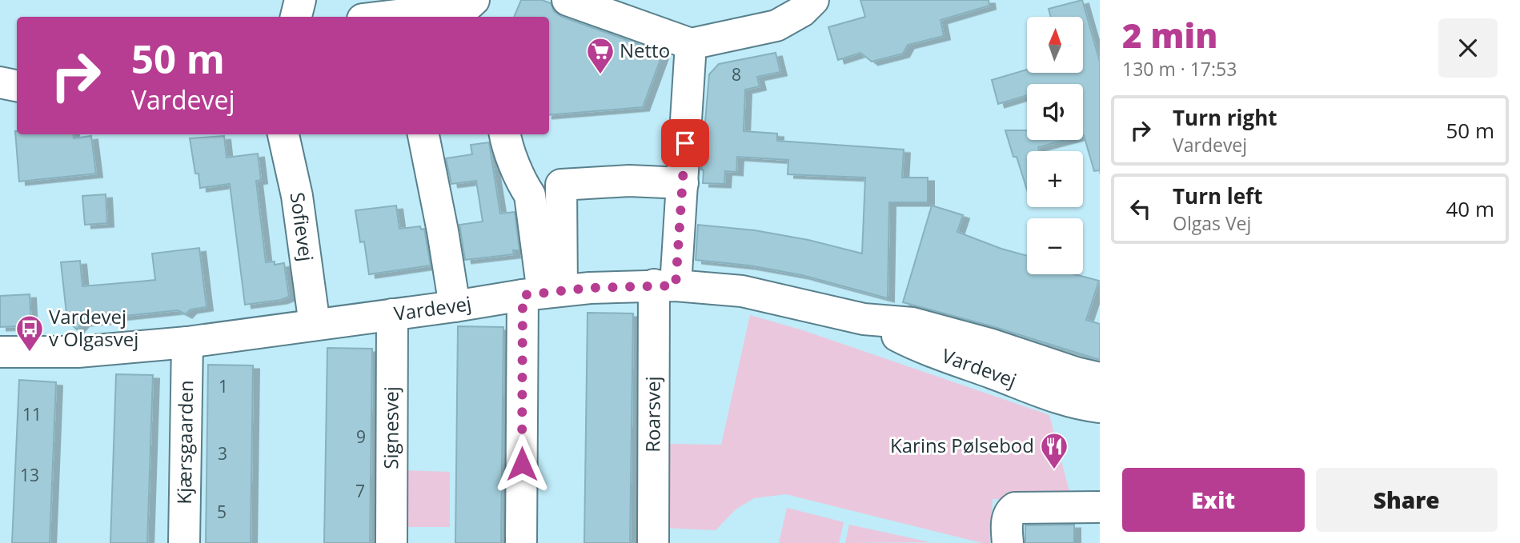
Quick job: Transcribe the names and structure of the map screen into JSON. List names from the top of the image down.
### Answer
{
  "streets": {
    "street": [
      "Sofievej",
      "Vardevej",
      "Roarsvej",
      "Signesvej",
      "Kjærsgaarden"
    ]
  },
  "crossings": [
    ["Sofievej", "Vardevej"],
    ["Vardevej", "Roarsvej"],
    ["Vardevej", "Signesvej"],
    ["Vardevej", "Kjærsgaarden"]
  ],
  "places": {
    "supermarket": ["Netto"],
    "bus stop": ["Vardevej v Olgasvej"],
    "restaurant": ["Karins Pølsebod"]
  },
  "house_numbers": [
    "8",
    "1",
    "11",
    "9",
    "3",
    "13",
    "7",
    "5"
  ],
  "north": "top",
  "page": {
    "heading": ["2 min", "130 m · 17:53"],
    "map_buttons": ["+", "−"],
    "turn": ["50 m", "Vardevej"],
    "list": [
      {
        "name": "Turn right",
        "note": "Vardevej",
        "value": "50 m"
      },
      {
        "name": "Turn left",
        "note": "Olgas Vej",
        "value": "40 m"
      }
    ],
    "buttons": ["Exit", "Share"]
  }
}
